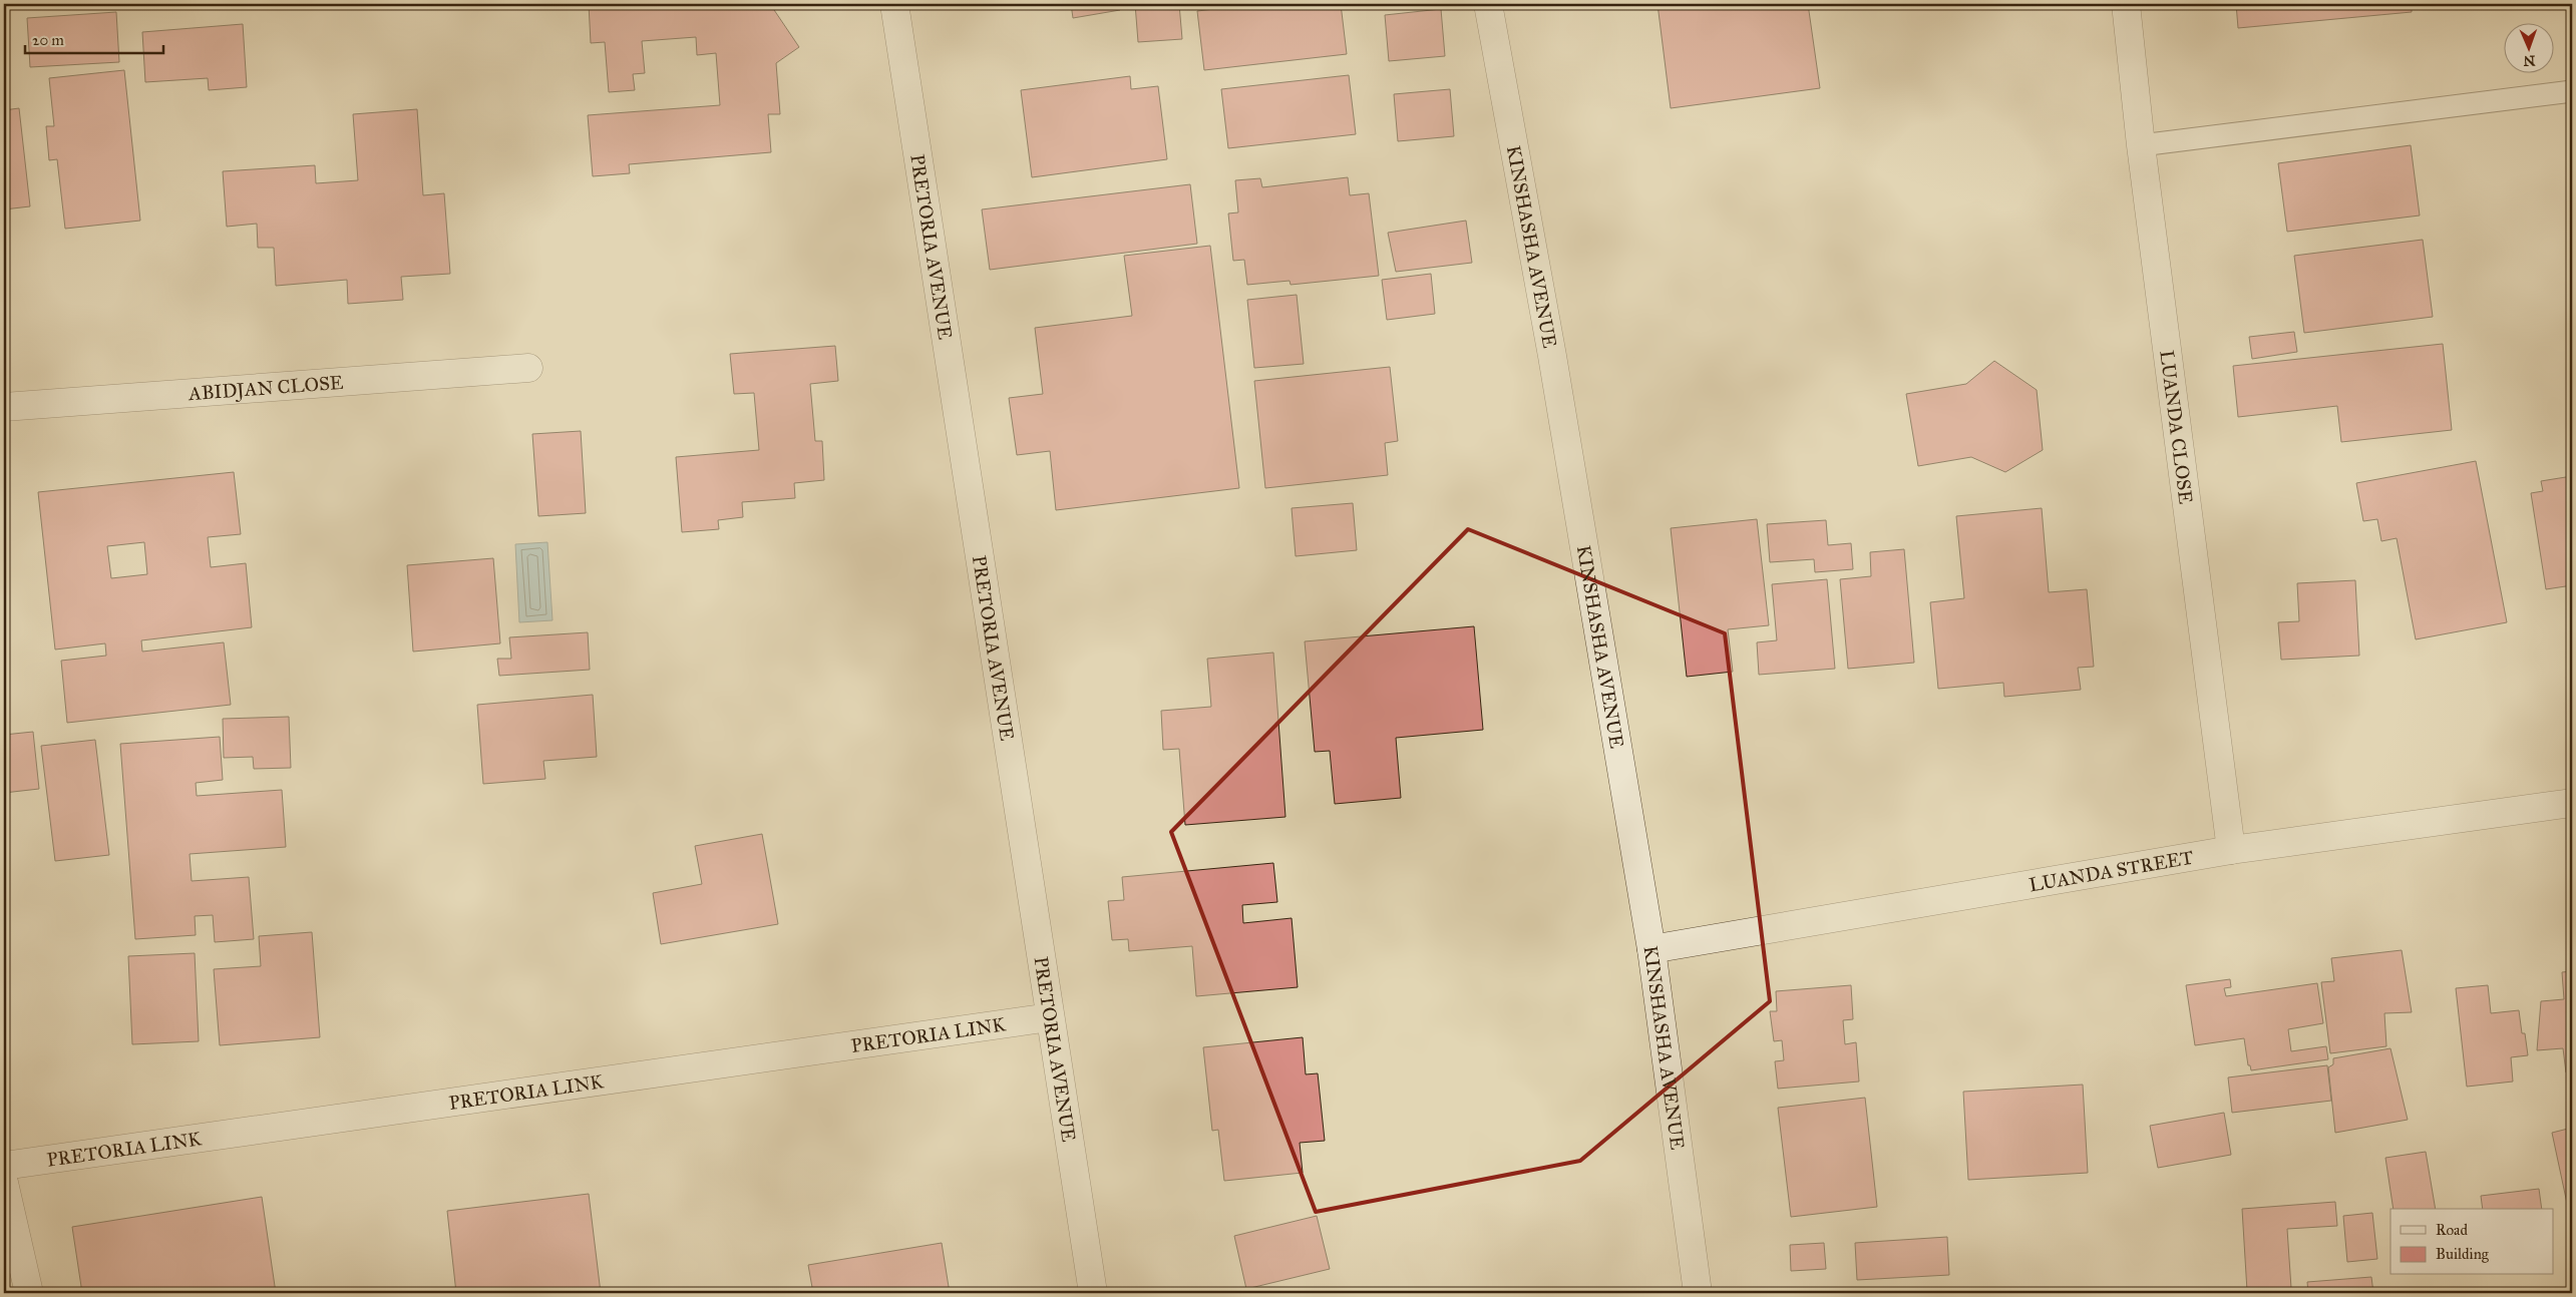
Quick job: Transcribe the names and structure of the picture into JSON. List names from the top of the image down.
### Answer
{
  "streets": {
    "street": [
      "KINSHASHA AVENUE",
      "PRETORIA AVENUE",
      "ABIDJAN CLOSE",
      "LUANDA CLOSE",
      "LUANDA STREET",
      "PRETORIA LINK"
    ]
  },
  "crossings": [
    ["KINSHASHA AVENUE", "LUANDA STREET"],
    ["PRETORIA AVENUE", "PRETORIA LINK"],
    ["LUANDA CLOSE", "LUANDA STREET"]
  ],
  "legend": ["Road", "Building"],
  "scale_bar": "20 m",
  "north": "bottom"
}
